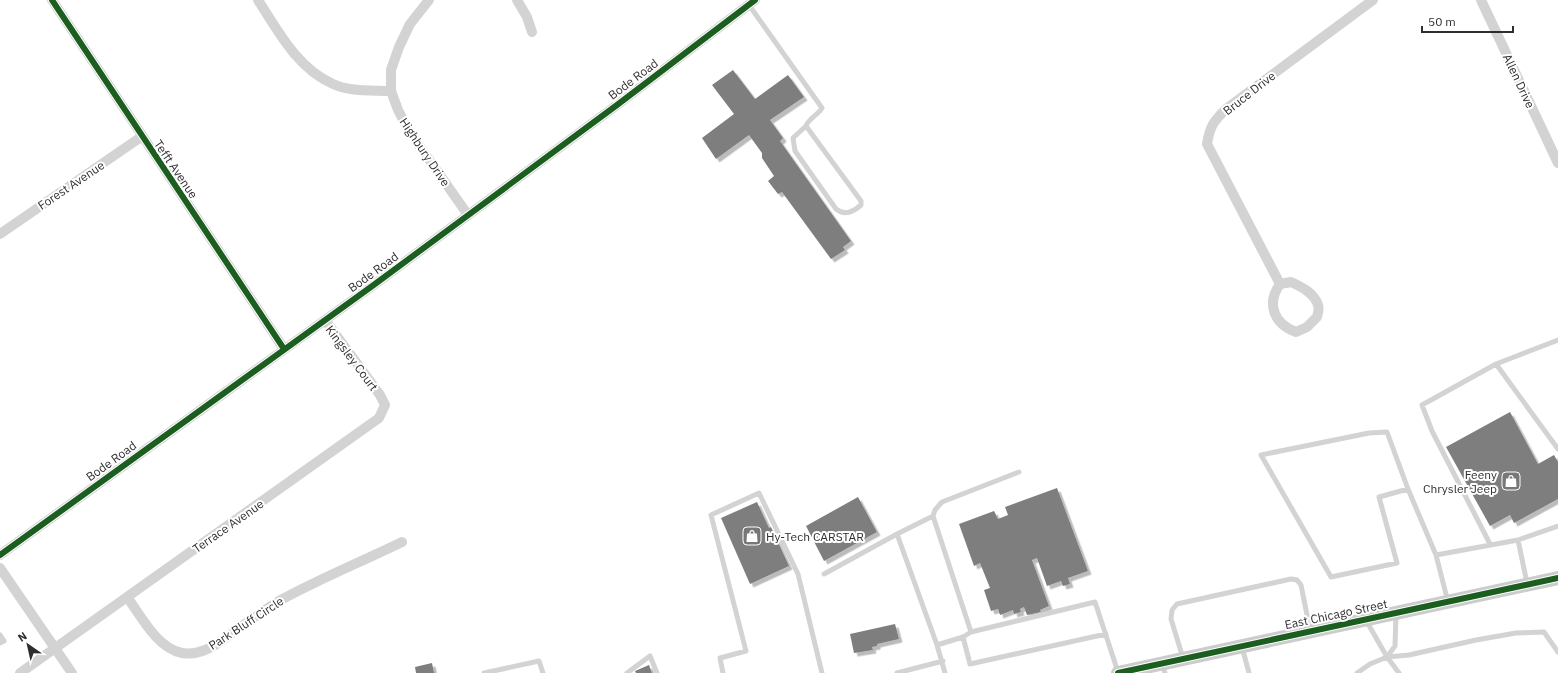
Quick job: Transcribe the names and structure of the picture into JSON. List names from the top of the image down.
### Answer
{
  "streets": {
    "main road": ["East Chicago Street"],
    "street": [
      "Bode Road",
      "Allen Drive",
      "Bruce Drive",
      "Highbury Drive",
      "Tefft Avenue",
      "Forest Avenue",
      "Kingsley Court",
      "Terrace Avenue",
      "Park Bluff Circle"
    ]
  },
  "crossings": [
    ["Bode Road", "Highbury Drive"],
    ["Bode Road", "Tefft Avenue"],
    ["Bode Road", "Kingsley Court"],
    ["Tefft Avenue", "Forest Avenue"],
    ["Kingsley Court", "Terrace Avenue"],
    ["Terrace Avenue", "Park Bluff Circle"]
  ],
  "places": {
    "shop": ["Feeny Chrysler Jeep", "Hy-Tech CARSTAR"]
  },
  "scale_bar": "50 m",
  "north": "top left"
}
